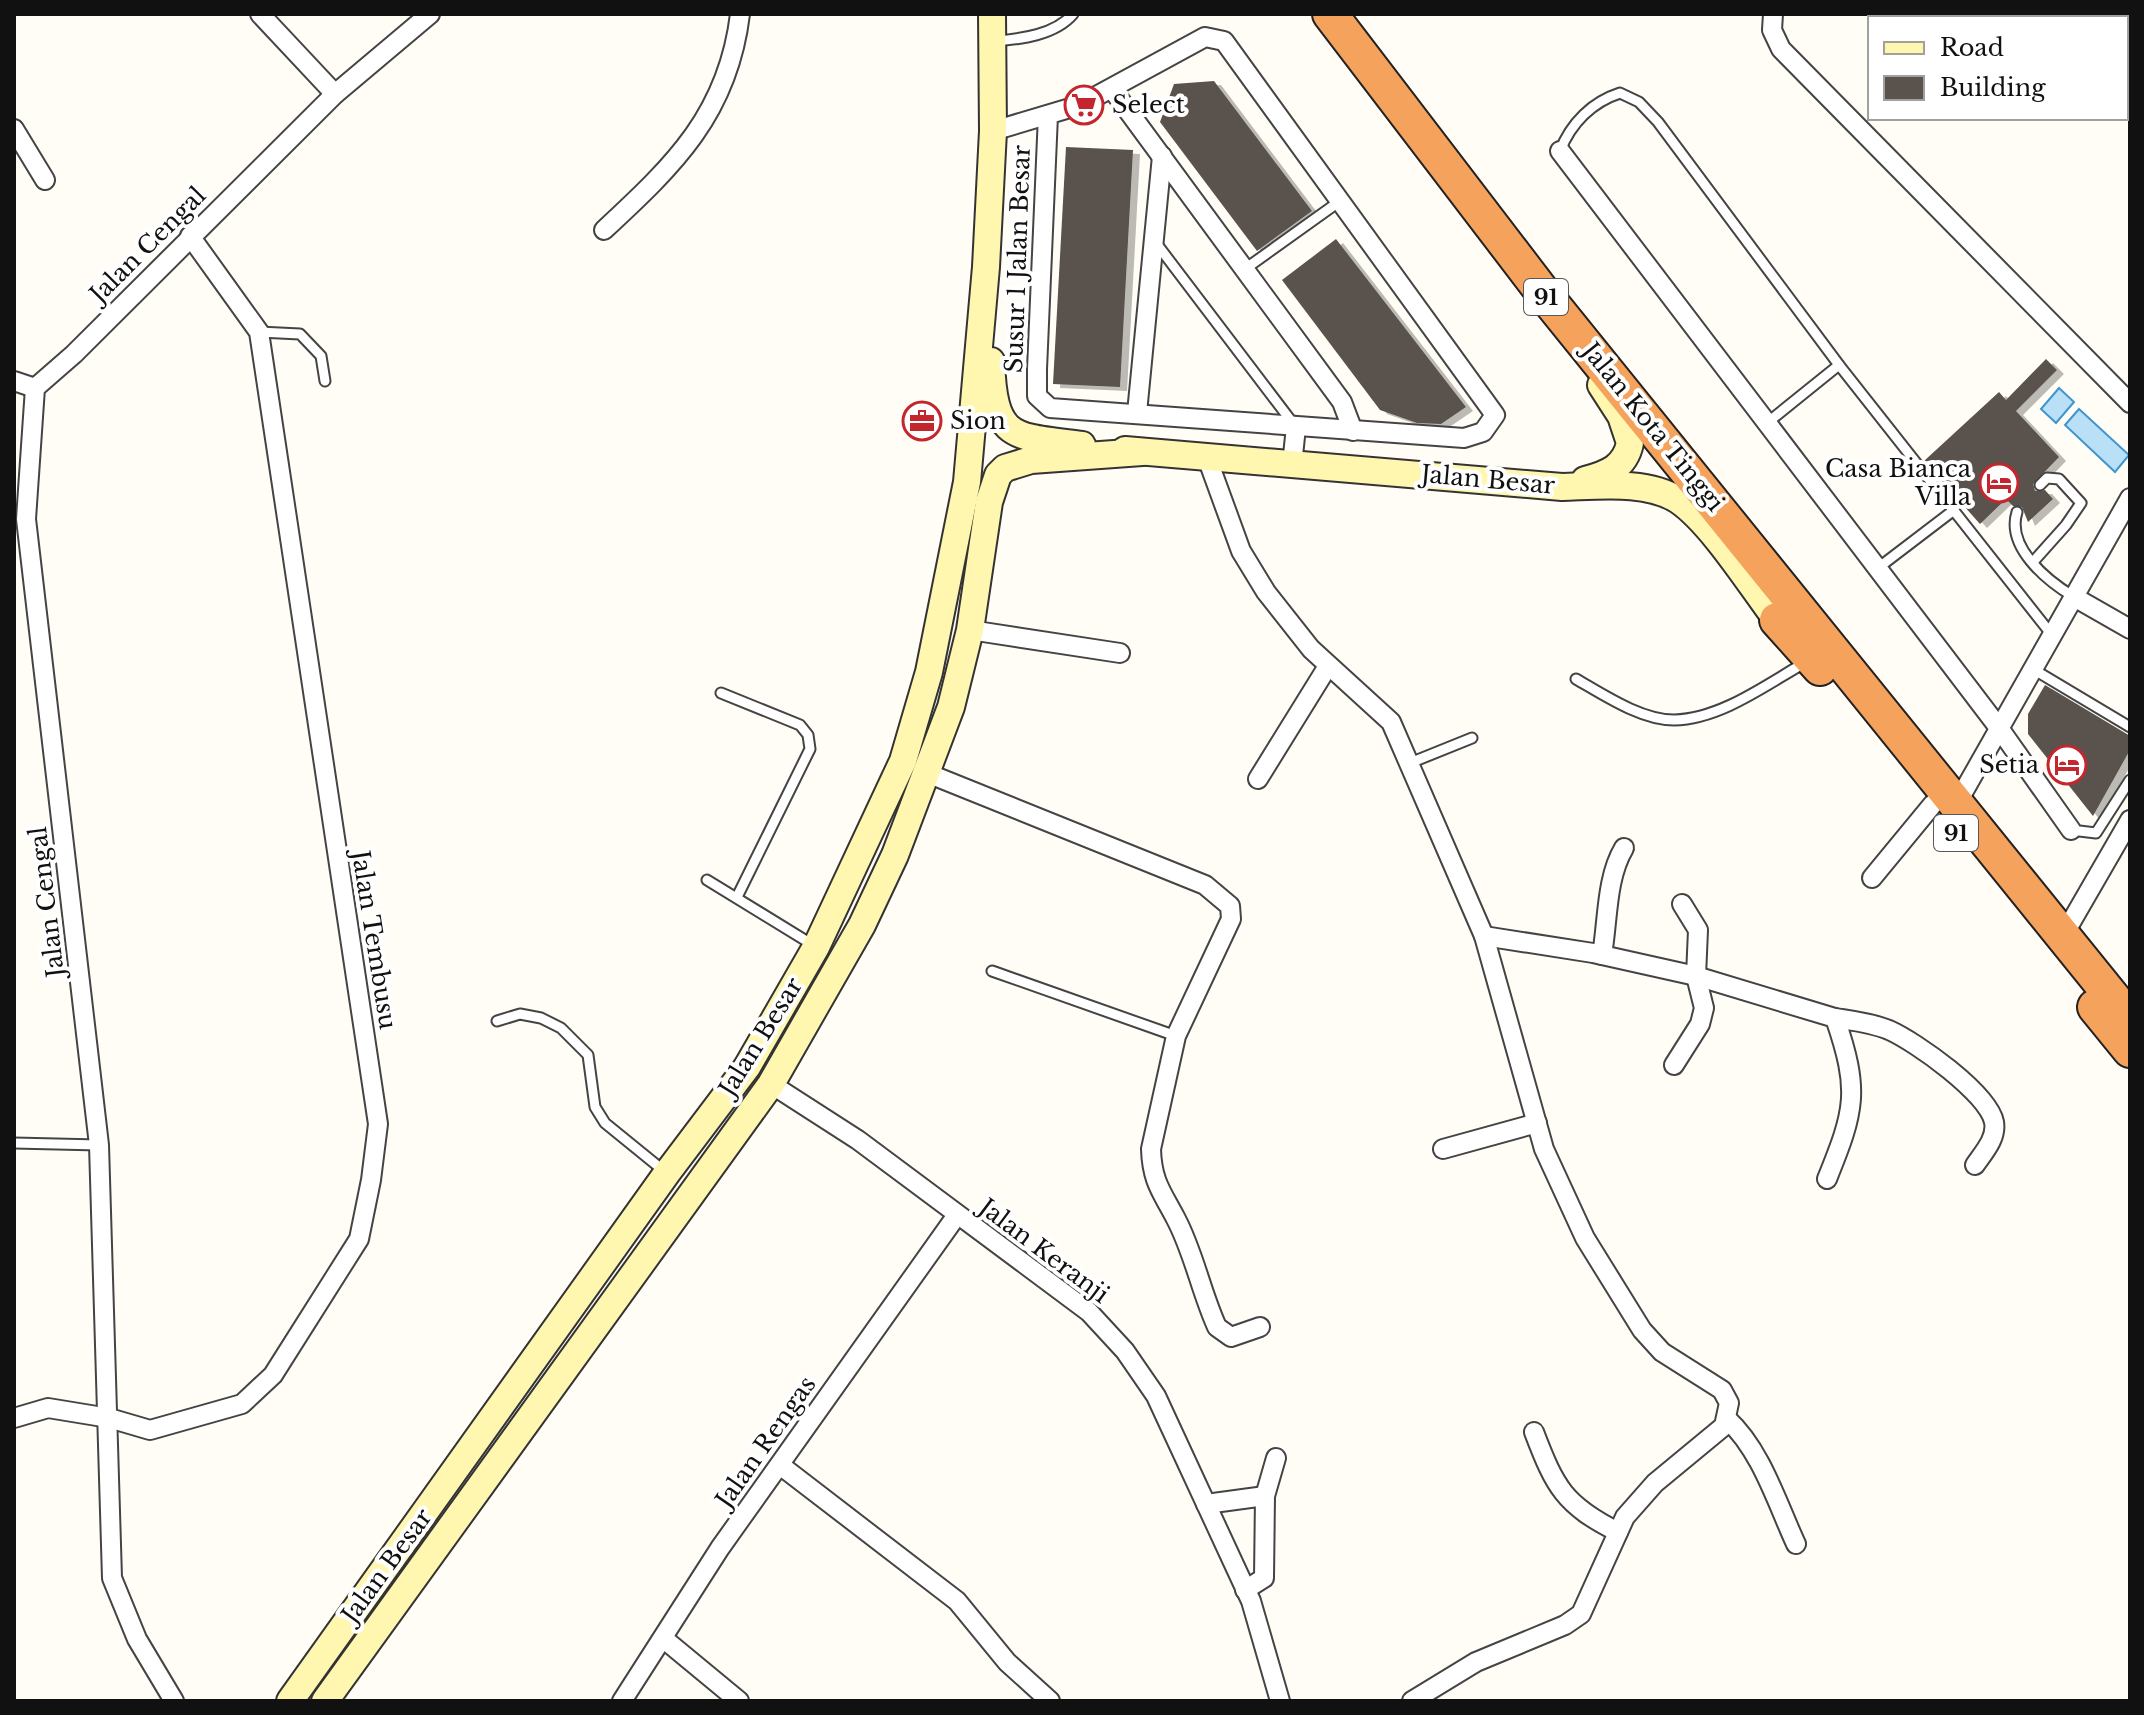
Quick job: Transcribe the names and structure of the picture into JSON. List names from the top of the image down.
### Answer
{
  "streets": {
    "highway": ["91", "Jalan Kota Tinggi"],
    "main road": ["Jalan Besar"],
    "street": [
      "Jalan Cengal",
      "Susur 1 Jalan Besar",
      "Jalan Tembusu",
      "Jalan Keranji",
      "Jalan Rengas"
    ]
  },
  "crossings": [
    ["Jalan Cengal", "Jalan Tembusu"],
    ["91", "Jalan Kota Tinggi"],
    ["91", "Jalan Besar"],
    ["Jalan Besar", "Jalan Keranji"],
    ["Jalan Keranji", "Jalan Rengas"]
  ],
  "places": {
    "supermarket": ["Select"],
    "office": ["Sion"],
    "hotel": ["Casa Bianca Villa", "Setia"]
  },
  "legend": ["Road", "Building"]
}
